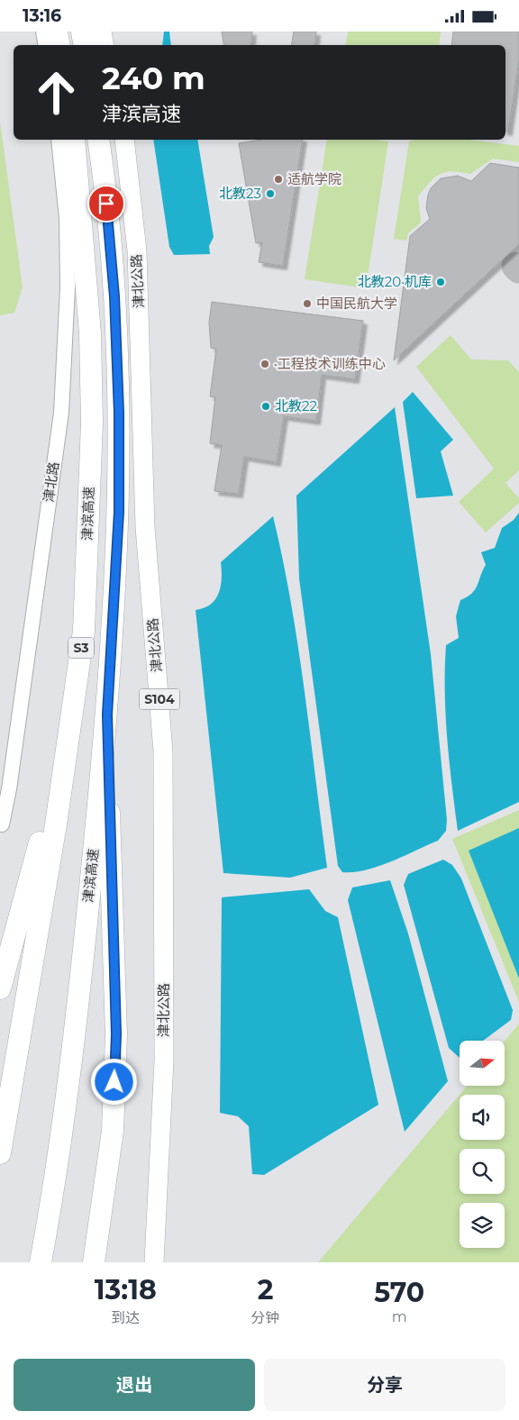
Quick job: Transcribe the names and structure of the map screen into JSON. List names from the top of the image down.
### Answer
{
  "streets": {
    "highway": ["津滨高速", "S3"],
    "main road": ["津北公路", "S104"],
    "street": ["津北路"]
  },
  "places": [
    "适航学院",
    "北教23",
    "北教20·机库",
    "中国民航大学",
    "·工程技术训练中心",
    "北教22"
  ],
  "north": "right",
  "page": {
    "status": "13:16",
    "turn": ["240 m", "津滨高速"],
    "eta": [
      "13:18",
      "到达",
      "2",
      "分钟",
      "570",
      "m"
    ],
    "buttons": ["退出", "分享"]
  }
}
